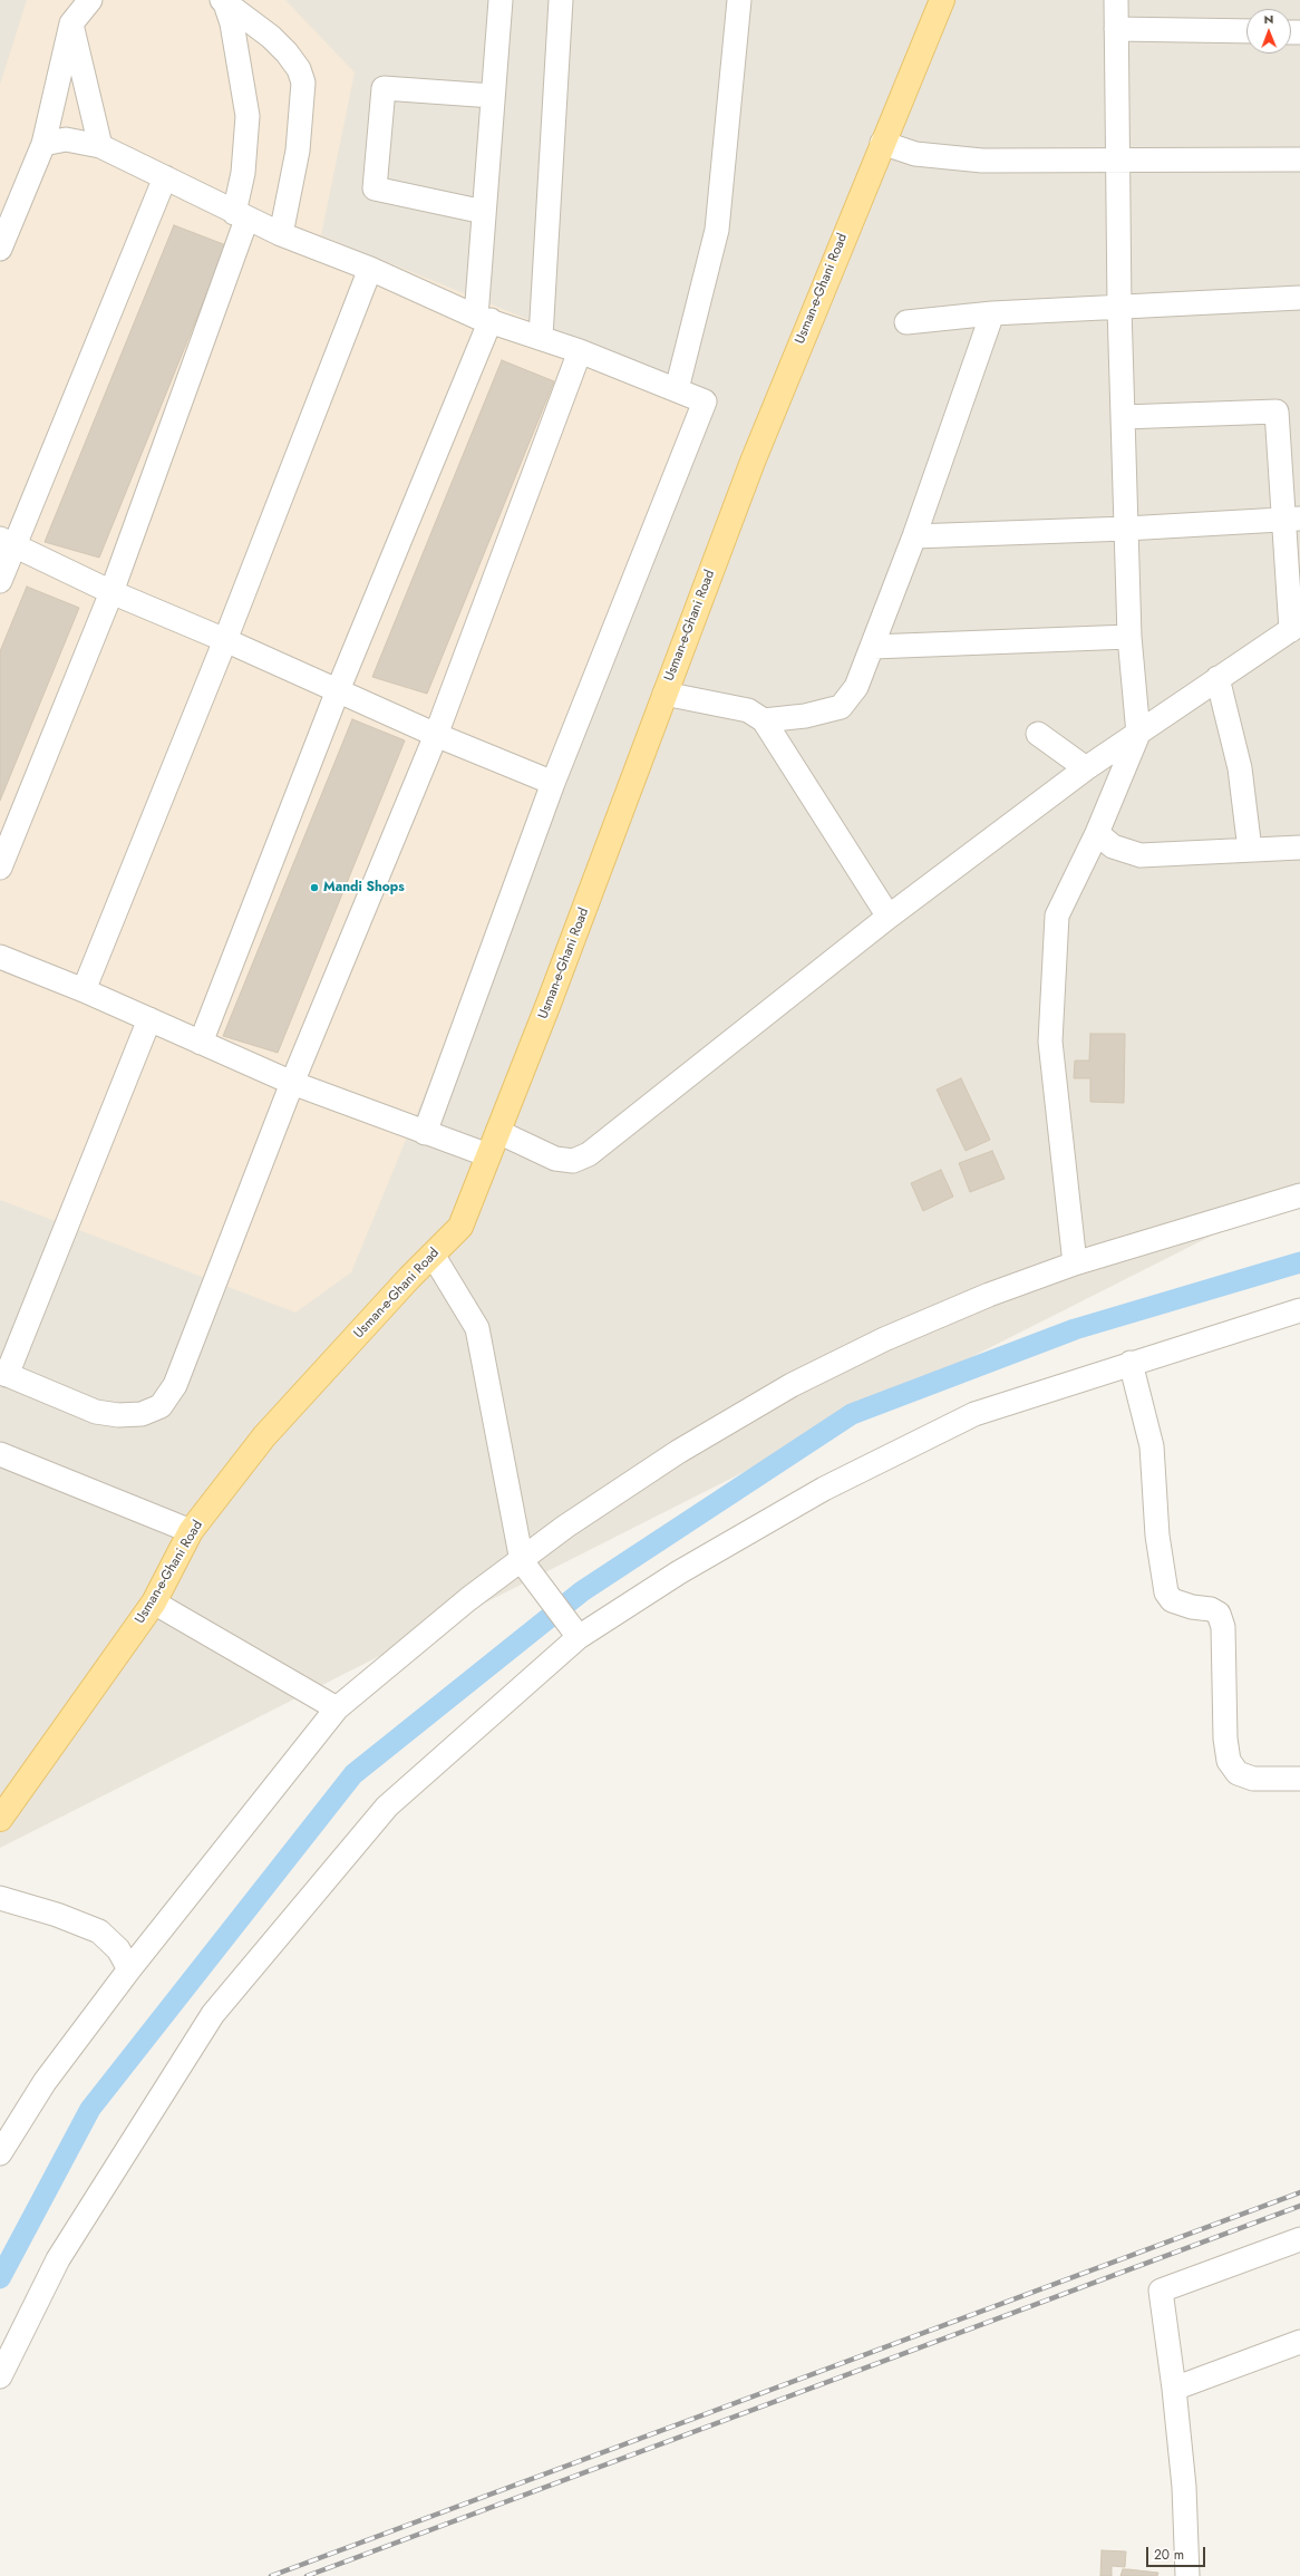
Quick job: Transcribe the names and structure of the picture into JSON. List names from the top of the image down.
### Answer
{
  "streets": {
    "main road": ["Usman-e-Ghani Road"]
  },
  "places": ["Mandi Shops"],
  "scale_bar": "20 m",
  "north": "top"
}
